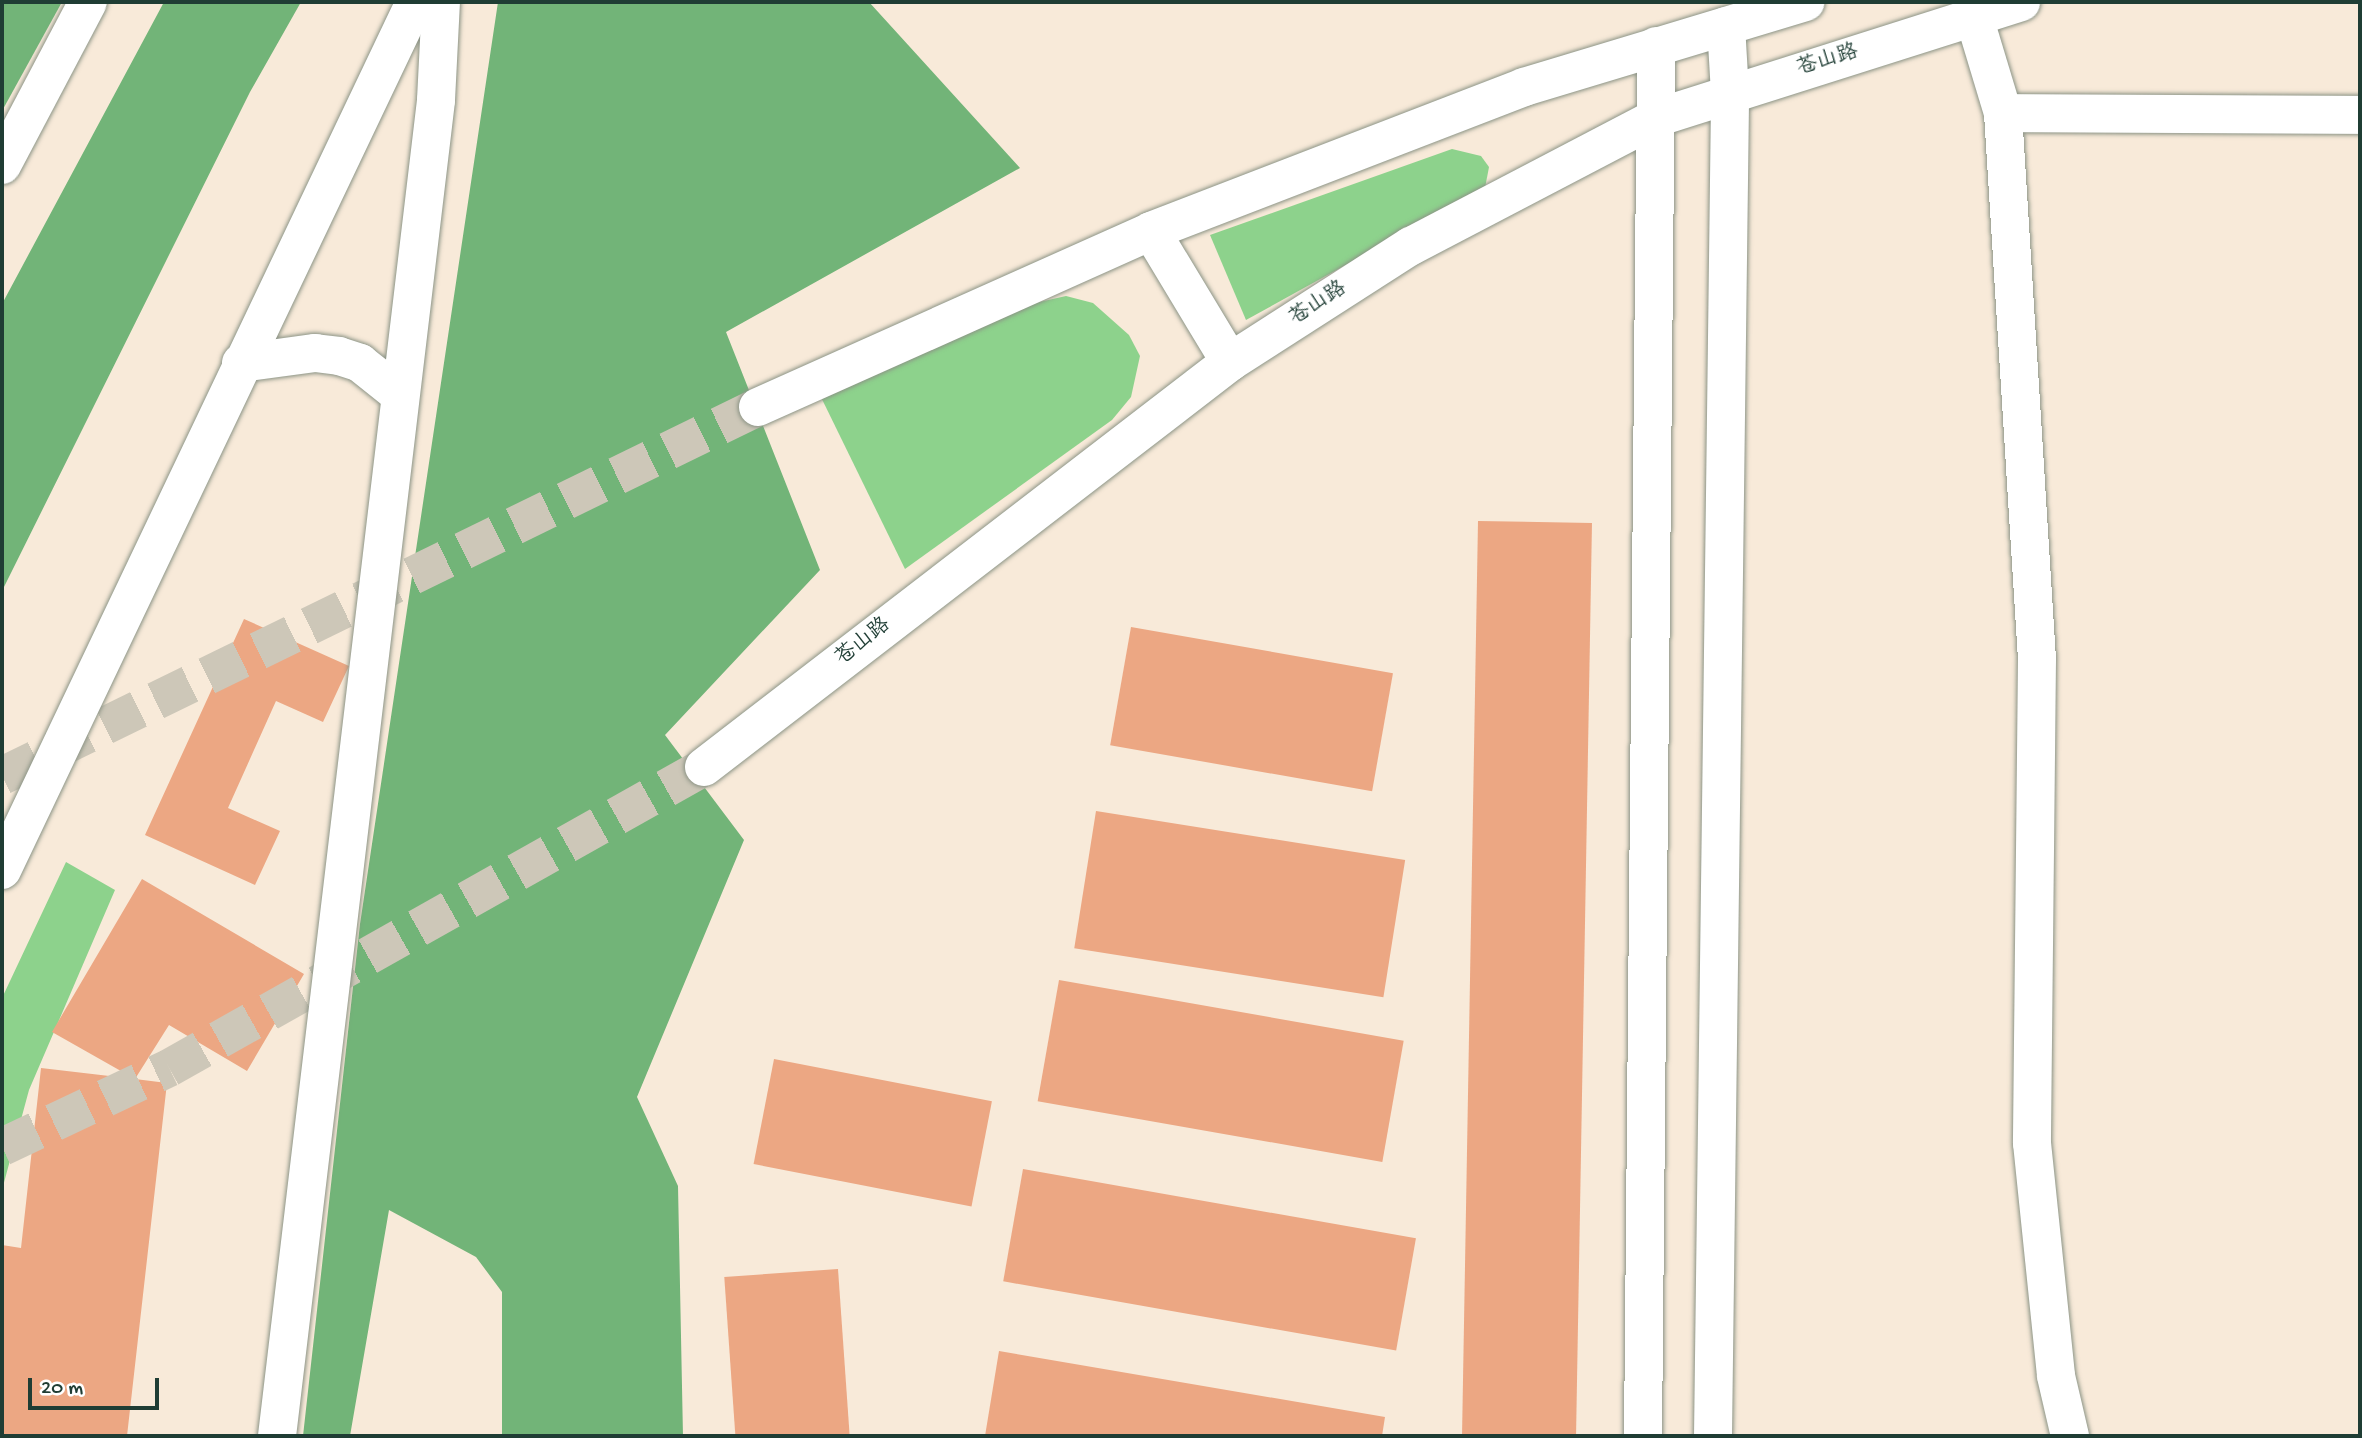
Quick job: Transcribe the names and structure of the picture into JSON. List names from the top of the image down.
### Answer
{
  "streets": {
    "street": ["苍山路"]
  },
  "scale_bar": "20 m"
}
